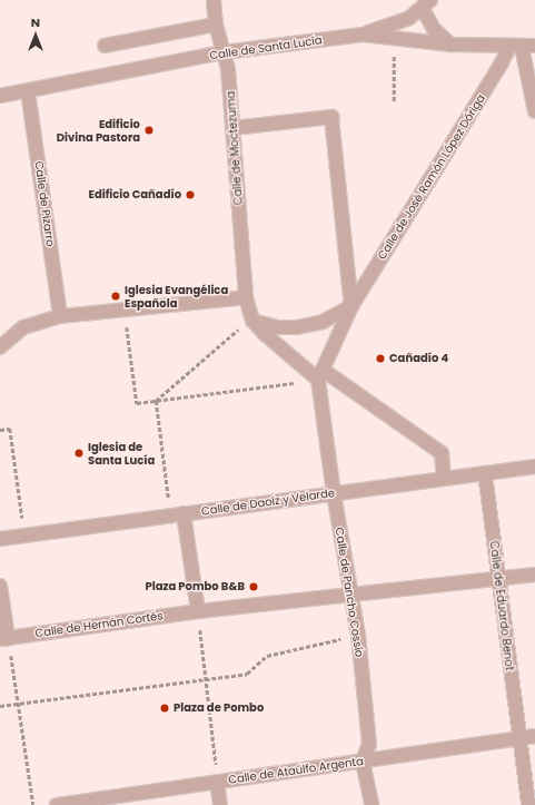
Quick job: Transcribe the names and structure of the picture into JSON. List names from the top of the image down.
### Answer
{
  "streets": {
    "street": [
      "Calle de Santa Lucía",
      "Calle de Moctezuma",
      "Calle de José Ramón López Dóriga",
      "Calle de Pizarro",
      "Calle de Daoíz y Velarde",
      "Calle de Pancho Cossío",
      "Calle de Eduardo Benot",
      "Calle de Hernán Cortés",
      "Calle de Ataúlfo Argenta"
    ]
  },
  "crossings": [
    ["Calle de Santa Lucía", "Calle de Moctezuma"],
    ["Calle de Santa Lucía", "Calle de José Ramón López Dóriga"],
    ["Calle de Santa Lucía", "Calle de Pizarro"],
    ["Calle de José Ramón López Dóriga", "Calle de Pancho Cossío"],
    ["Calle de Daoíz y Velarde", "Calle de Pancho Cossío"],
    ["Calle de Daoíz y Velarde", "Calle de Eduardo Benot"],
    ["Calle de Pancho Cossío", "Calle de Hernán Cortés"],
    ["Calle de Pancho Cossío", "Calle de Ataúlfo Argenta"],
    ["Calle de Eduardo Benot", "Calle de Hernán Cortés"],
    ["Calle de Eduardo Benot", "Calle de Ataúlfo Argenta"]
  ],
  "places": [
    "Edificio Divina Pastora",
    "Edificio Cañadío",
    "Iglesia Evangélica Española",
    "Cañadío 4",
    "Iglesia de Santa Lucía",
    "Plaza Pombo B&B",
    "Plaza de Pombo"
  ],
  "north": "top"
}
